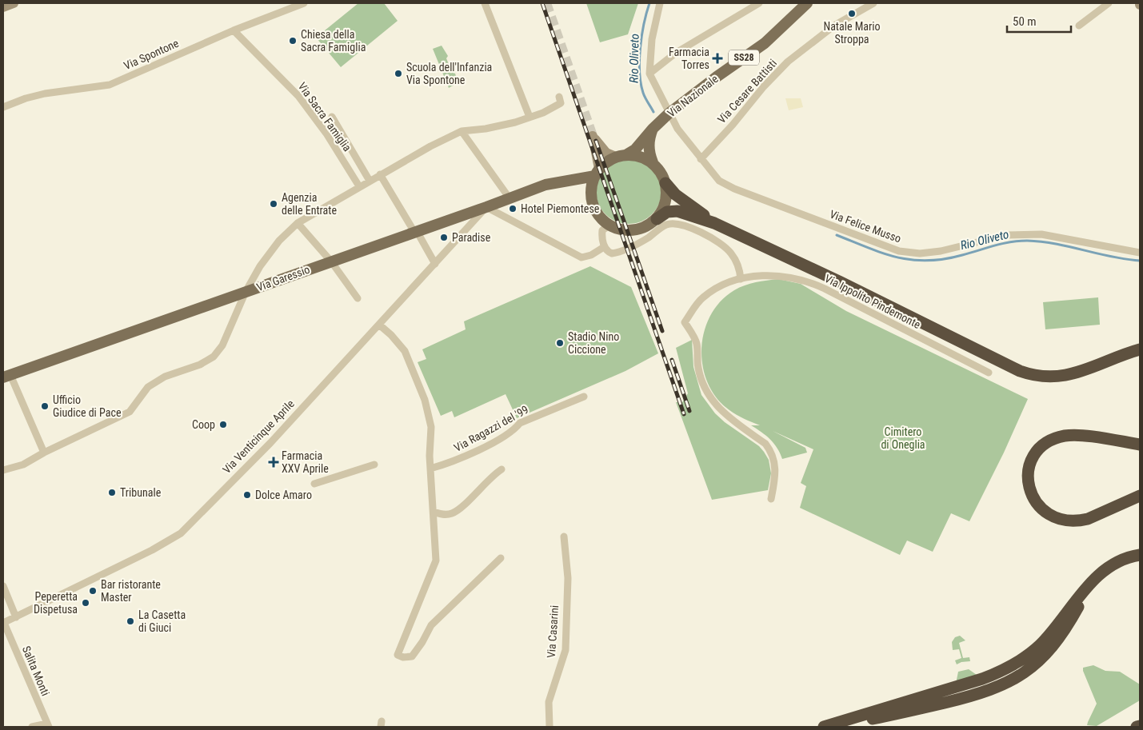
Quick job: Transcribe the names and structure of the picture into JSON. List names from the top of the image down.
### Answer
{
  "streets": {
    "main road": ["SS28", "Via Nazionale", "Via Garessio"],
    "street": [
      "Via Spontone",
      "Via Cesare Battisti",
      "Via Sacra Famiglia",
      "Via Felice Musso",
      "Via Ippolito Pindemonte",
      "Via Ragazzi del '99",
      "Via Venticinque Aprile",
      "Via Casarini",
      "Salita Monti"
    ]
  },
  "crossings": [
    ["Via Spontone", "Via Sacra Famiglia"],
    ["Via Cesare Battisti", "Via Felice Musso"],
    ["Via Nazionale", "Via Felice Musso"],
    ["Via Nazionale", "Via Garessio"],
    ["Via Garessio", "Via Venticinque Aprile"],
    ["Via Venticinque Aprile", "Salita Monti"]
  ],
  "water": ["Rio Oliveto"],
  "parks": ["Cimitero di Oneglia"],
  "places": {
    "other": [
      "Natale Mario Stroppa",
      "Chiesa della Sacra Famiglia",
      "Scuola dell'Infanzia Via Spontone",
      "Agenzia delle Entrate",
      "Hotel Piemontese",
      "Paradise",
      "Stadio Nino Ciccione",
      "Ufficio Giudice di Pace",
      "Coop",
      "Tribunale",
      "Dolce Amaro",
      "Bar ristorante Master",
      "Peperetta Dispetusa",
      "La Casetta di Giuci"
    ],
    "health": ["Farmacia Torres", "Farmacia XXV Aprile"]
  },
  "scale_bar": "50 m"
}
